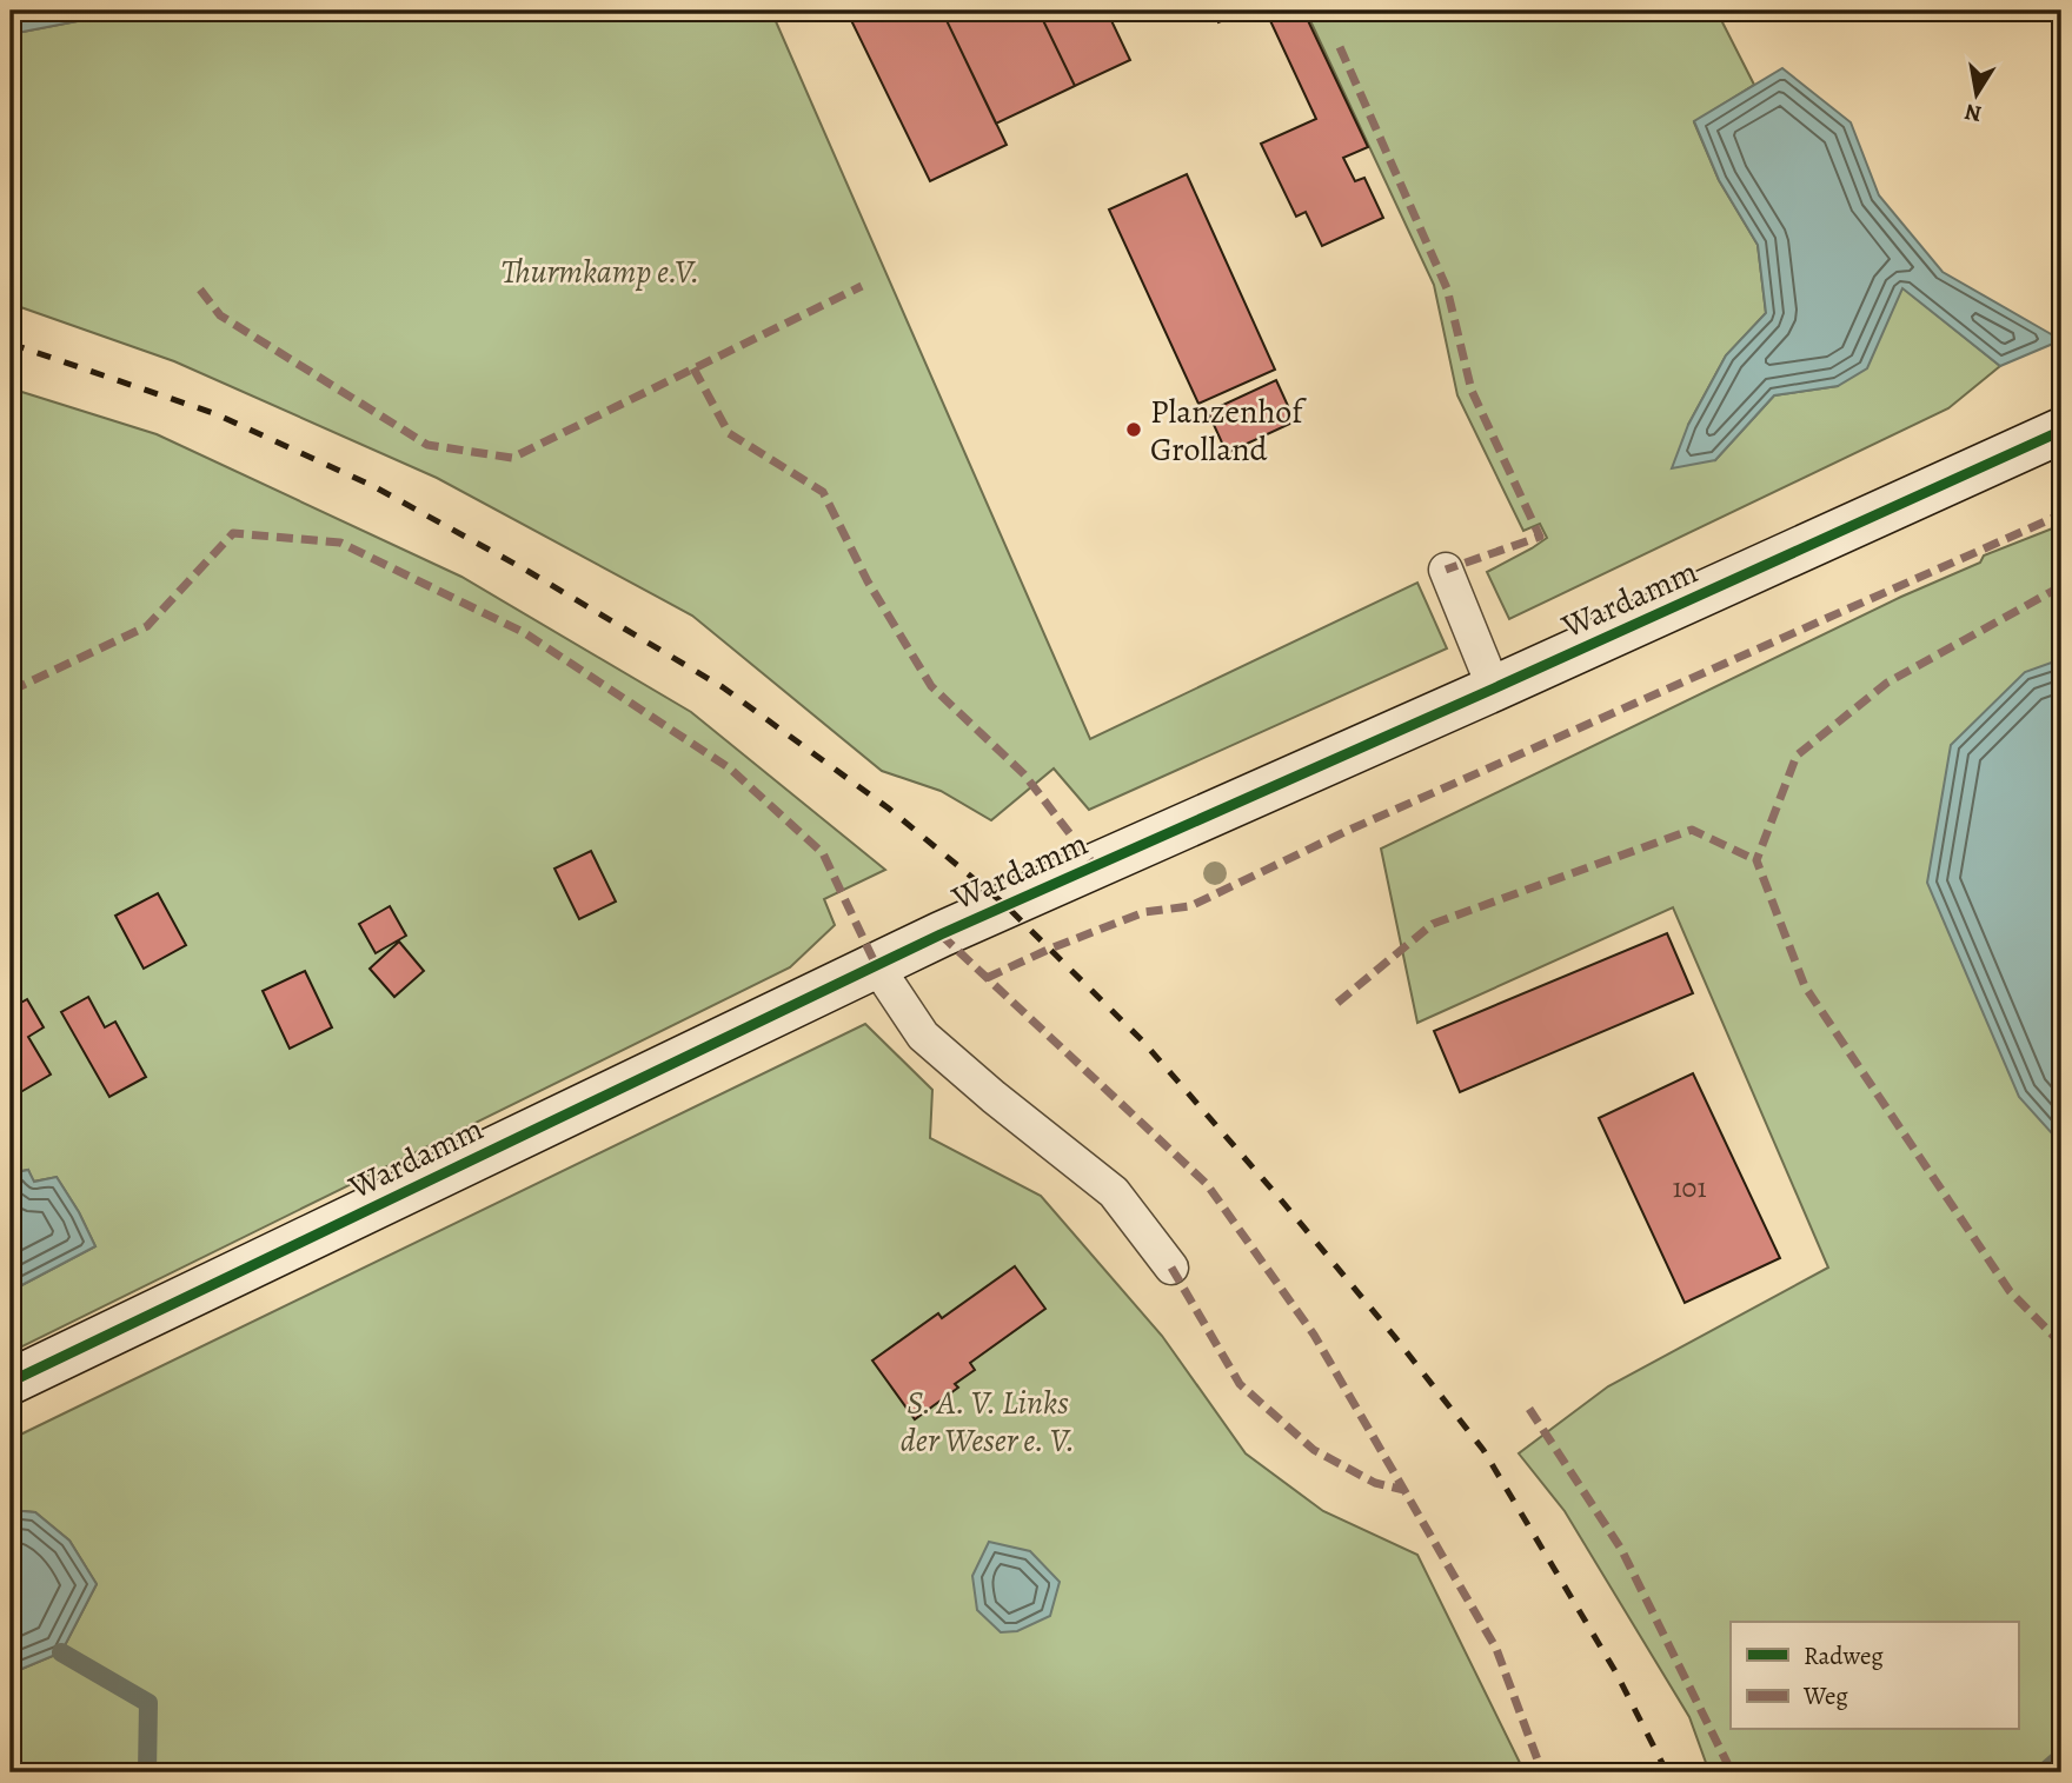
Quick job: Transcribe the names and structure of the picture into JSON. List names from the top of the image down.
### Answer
{
  "streets": {
    "street": ["Wardamm"]
  },
  "parks": ["Thurmkamp e.V.", "S. A. V. Links der Weser e. V."],
  "places": ["Planzenhof Grolland"],
  "house_numbers": ["101"],
  "legend": ["Radweg", "Weg"],
  "north": "bottom"
}
